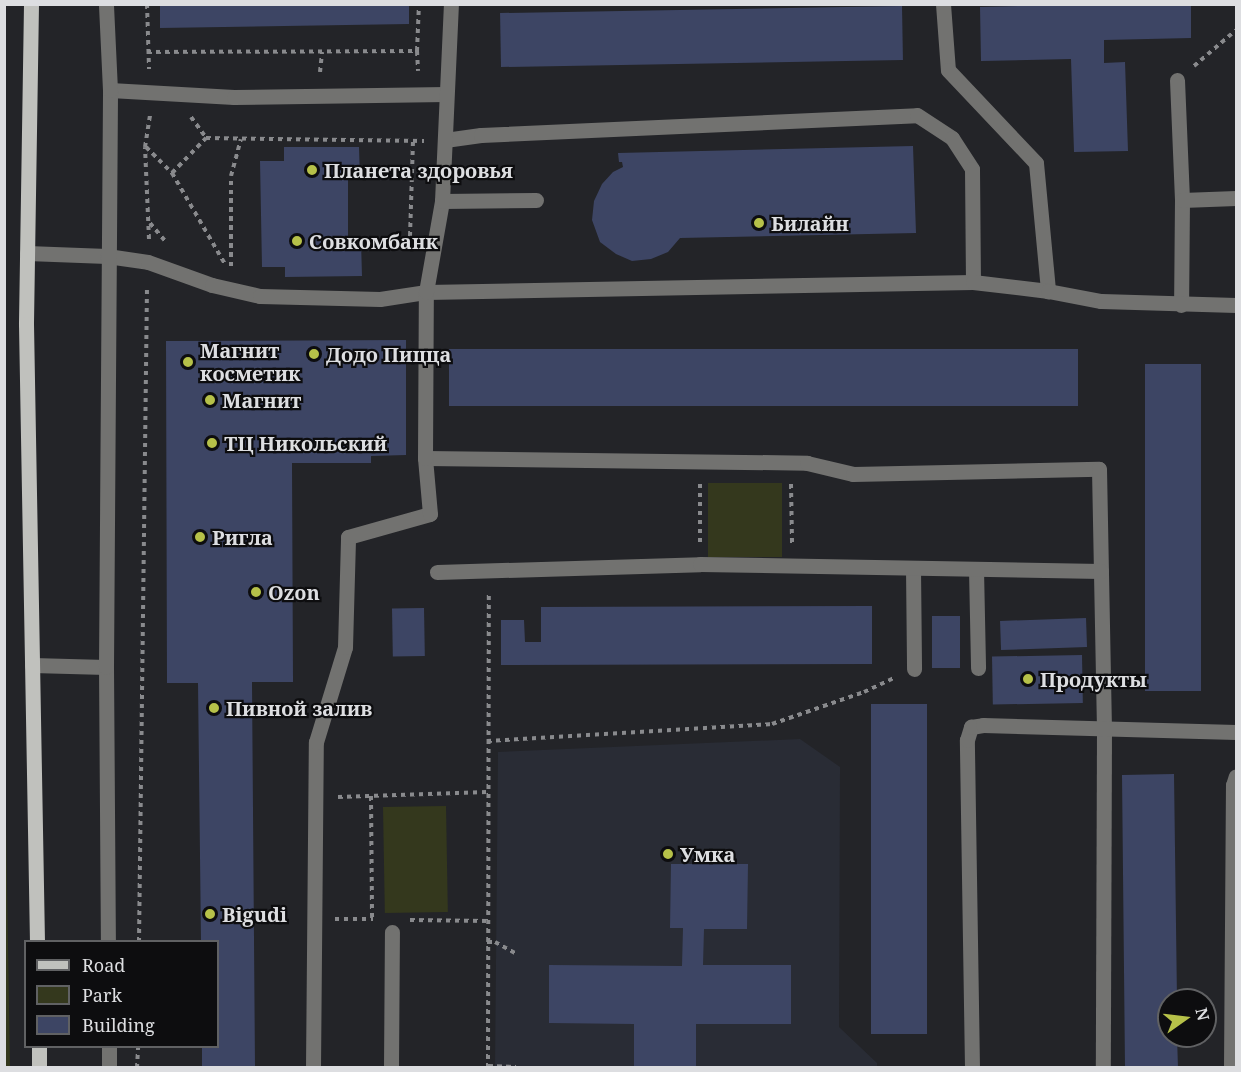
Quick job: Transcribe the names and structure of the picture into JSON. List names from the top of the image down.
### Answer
{
  "places": [
    "Планета здоровья",
    "Билайн",
    "Совкомбанк",
    "Додо Пицца",
    "Магнит косметик",
    "Магнит",
    "ТЦ Никольский",
    "Ригла",
    "Ozon",
    "Продукты",
    "Пивной залив",
    "Умка",
    "Bigudi"
  ],
  "legend": ["Road", "Park", "Building"],
  "north": "right"
}
